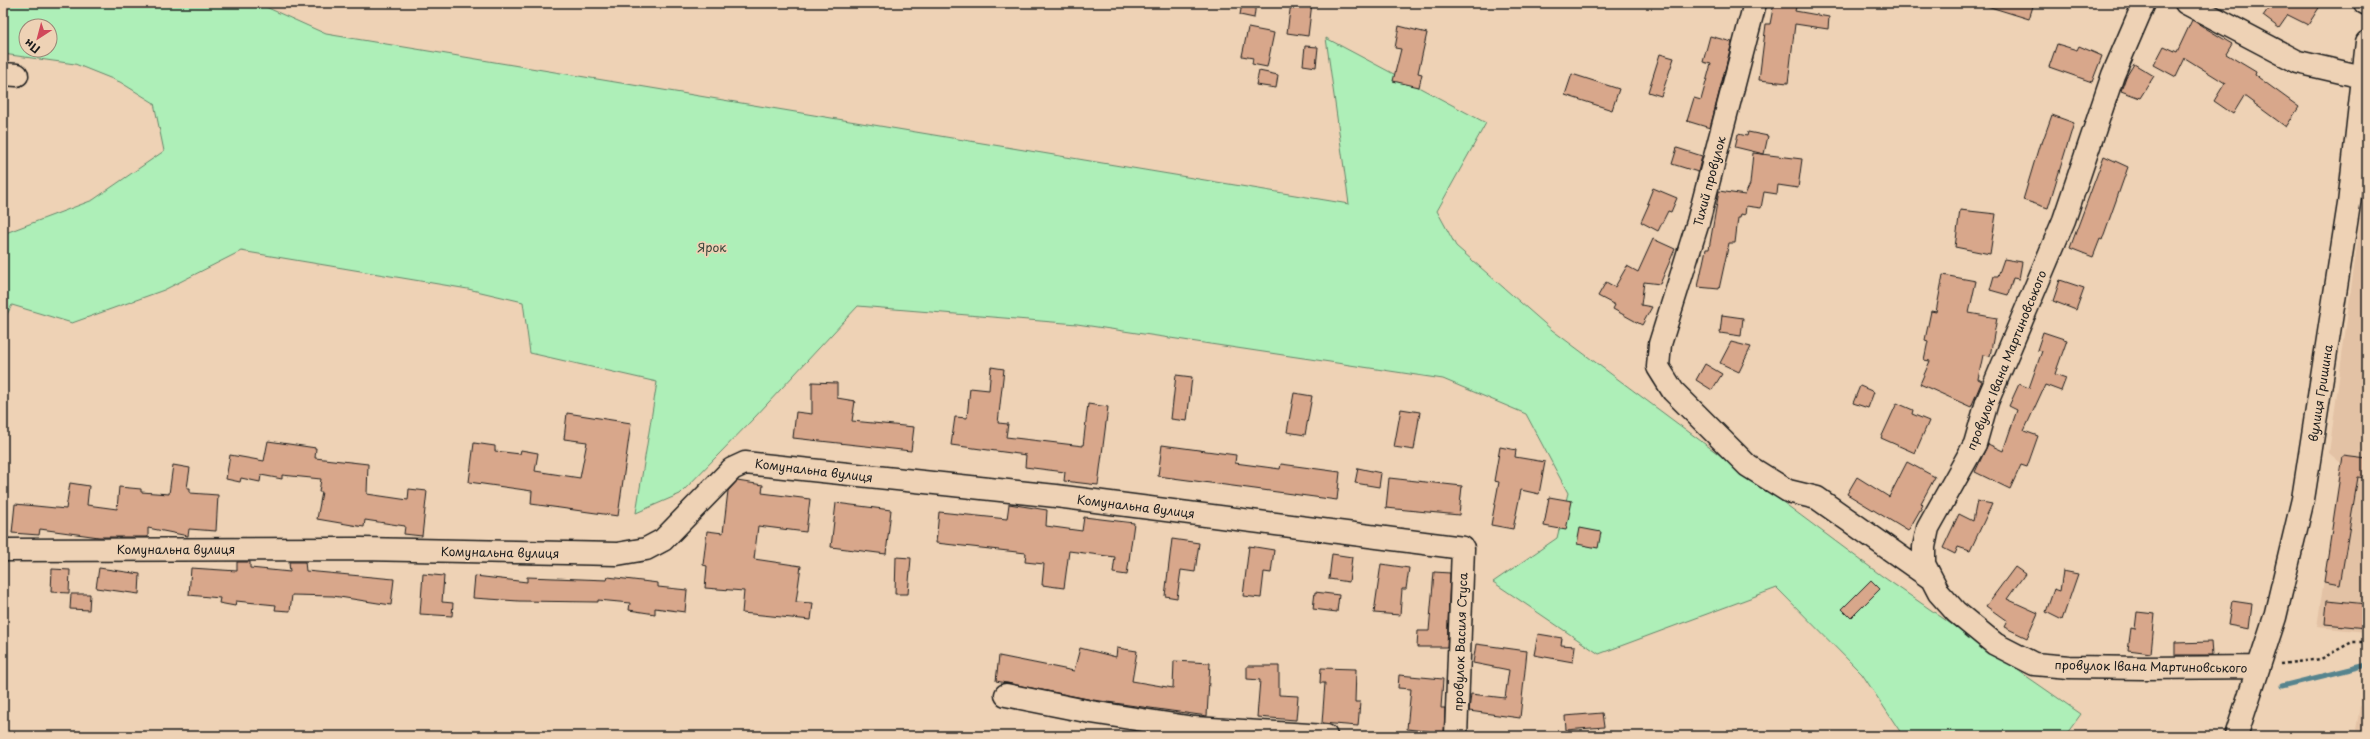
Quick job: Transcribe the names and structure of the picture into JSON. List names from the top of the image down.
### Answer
{
  "streets": {
    "street": [
      "Тихий провулок",
      "провулок Івана Мартиновського",
      "вулиця Гришина",
      "Комунальна вулиця",
      "провулок Василя Стуса"
    ]
  },
  "crossings": [
    ["Тихий провулок", "провулок Івана Мартиновського"],
    ["провулок Івана Мартиновського", "вулиця Гришина"],
    ["Комунальна вулиця", "провулок Василя Стуса"]
  ],
  "parks": ["Ярок"],
  "north": "bottom left"
}
